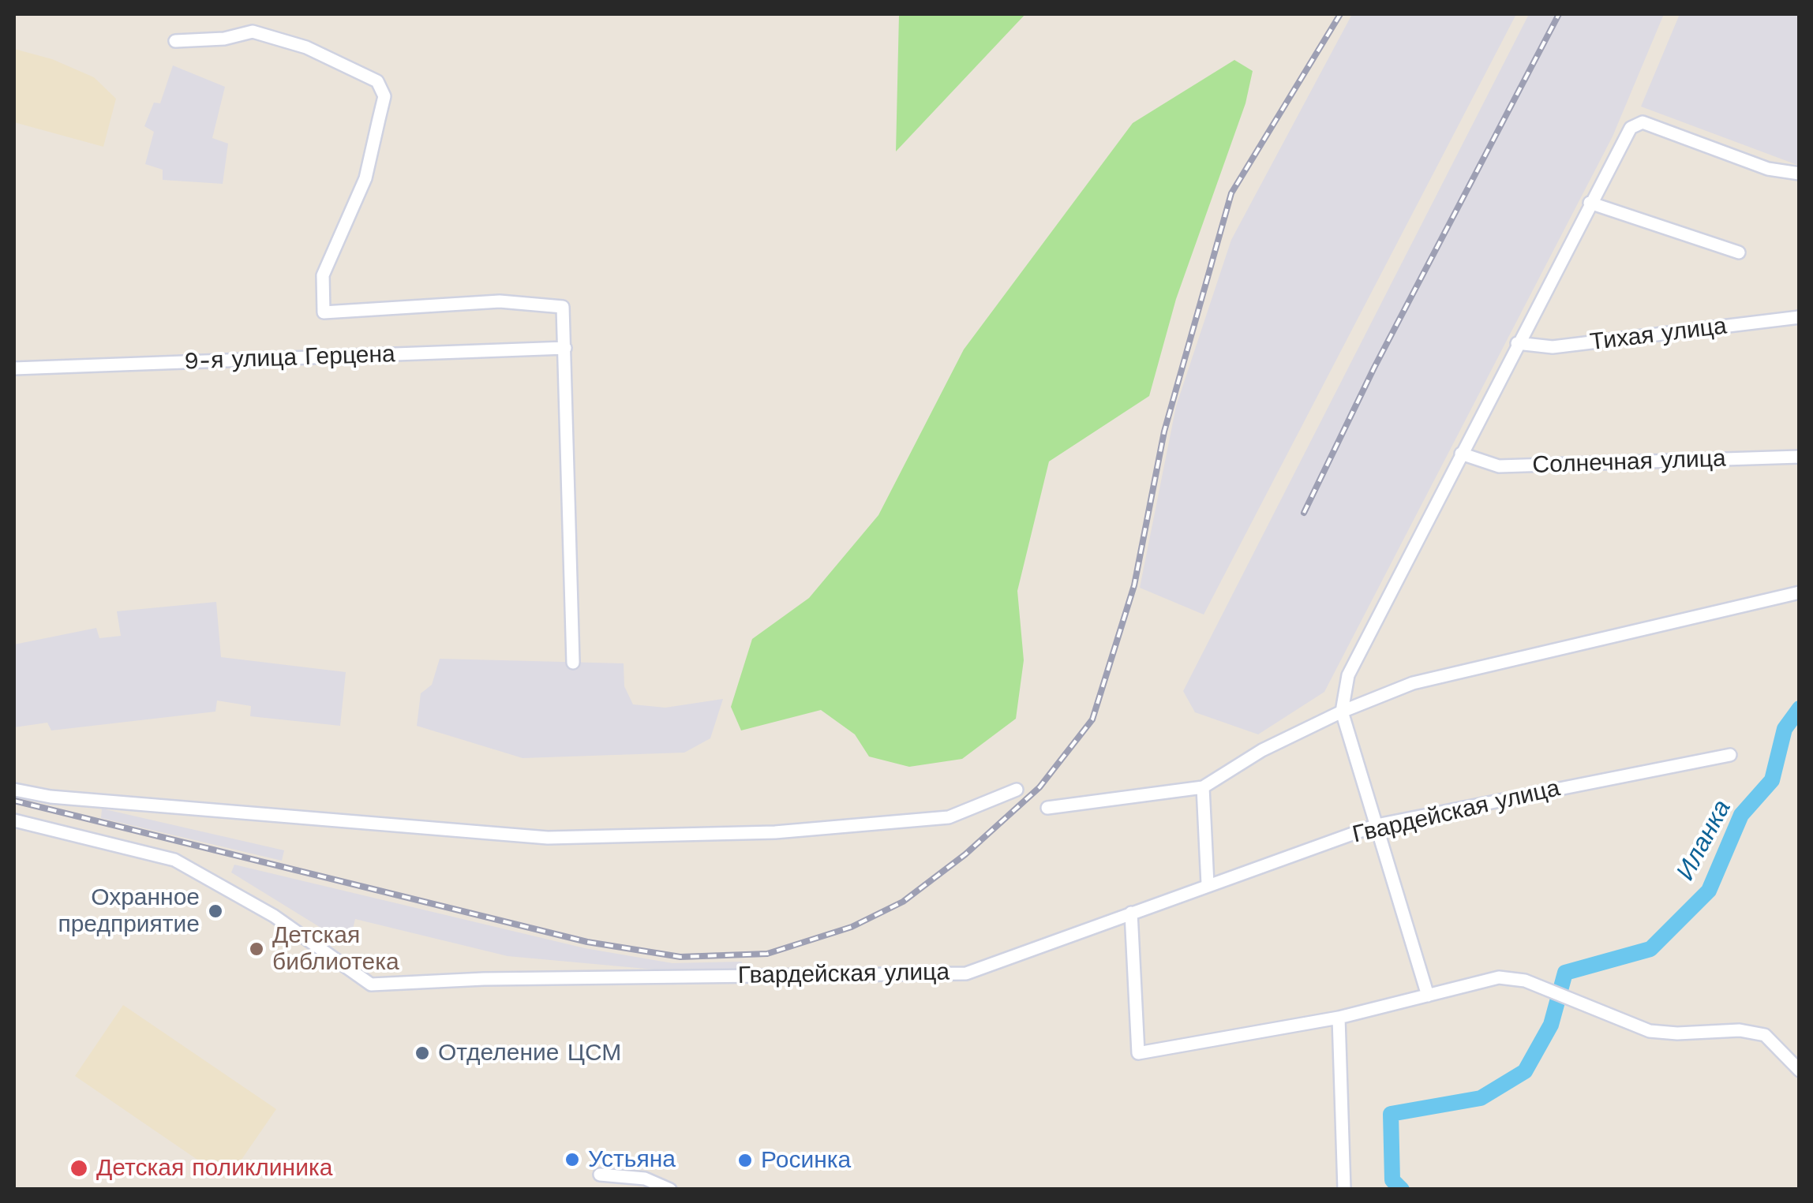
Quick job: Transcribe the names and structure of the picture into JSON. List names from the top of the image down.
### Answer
{
  "streets": {
    "street": [
      "Тихая улица",
      "9-я улица Герцена",
      "Солнечная улица",
      "Гвардейская улица"
    ]
  },
  "water": ["Иланка"],
  "places": [
    "Охранное предприятие",
    "Детская библиотека",
    "Отделение ЦСМ",
    "Устьяна",
    "Росинка",
    "Детская поликлиника"
  ]
}
